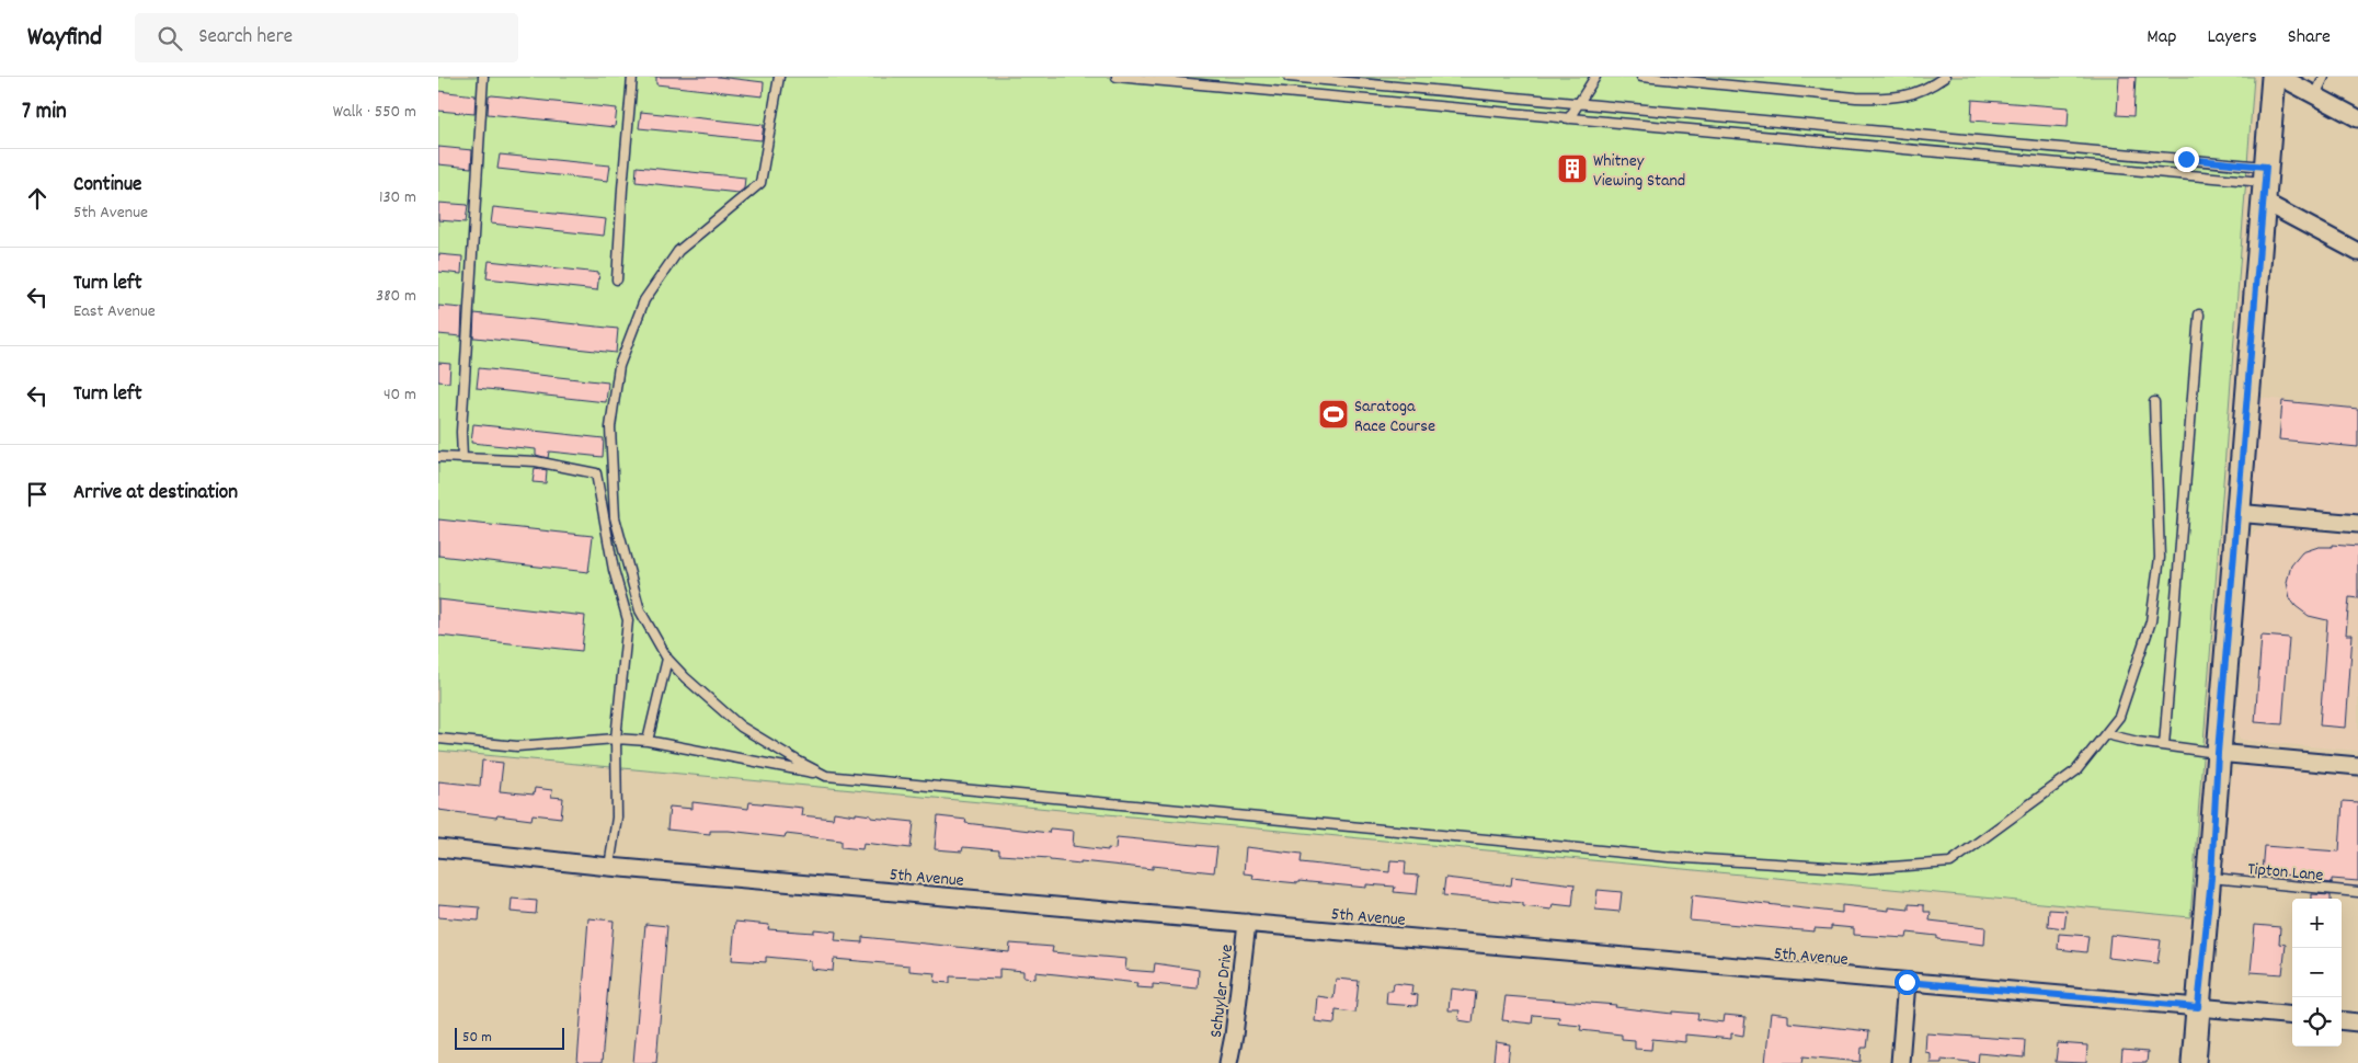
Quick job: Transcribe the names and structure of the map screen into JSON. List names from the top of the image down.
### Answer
{
  "streets": {
    "street": ["5th Avenue", "Schuyler Drive"],
    "lane": ["Tipton Lane"]
  },
  "crossings": [
    ["5th Avenue", "Schuyler Drive"]
  ],
  "places": {
    "building": ["Whitney Viewing Stand"],
    "sports": ["Saratoga Race Course"]
  },
  "scale_bar": "50 m",
  "page": {
    "header": "Wayfind",
    "search": "Search here",
    "nav": ["Map", "Layers", "Share"],
    "heading": ["7 min", "Walk · 550 m"],
    "list": [
      ["Continue", "5th Avenue", "130 m"],
      ["Turn left", "East Avenue", "380 m"],
      ["Turn left", "40 m"],
      "Arrive at destination"
    ],
    "map_buttons": ["+", "−"],
    "scale": "50 m"
  }
}
